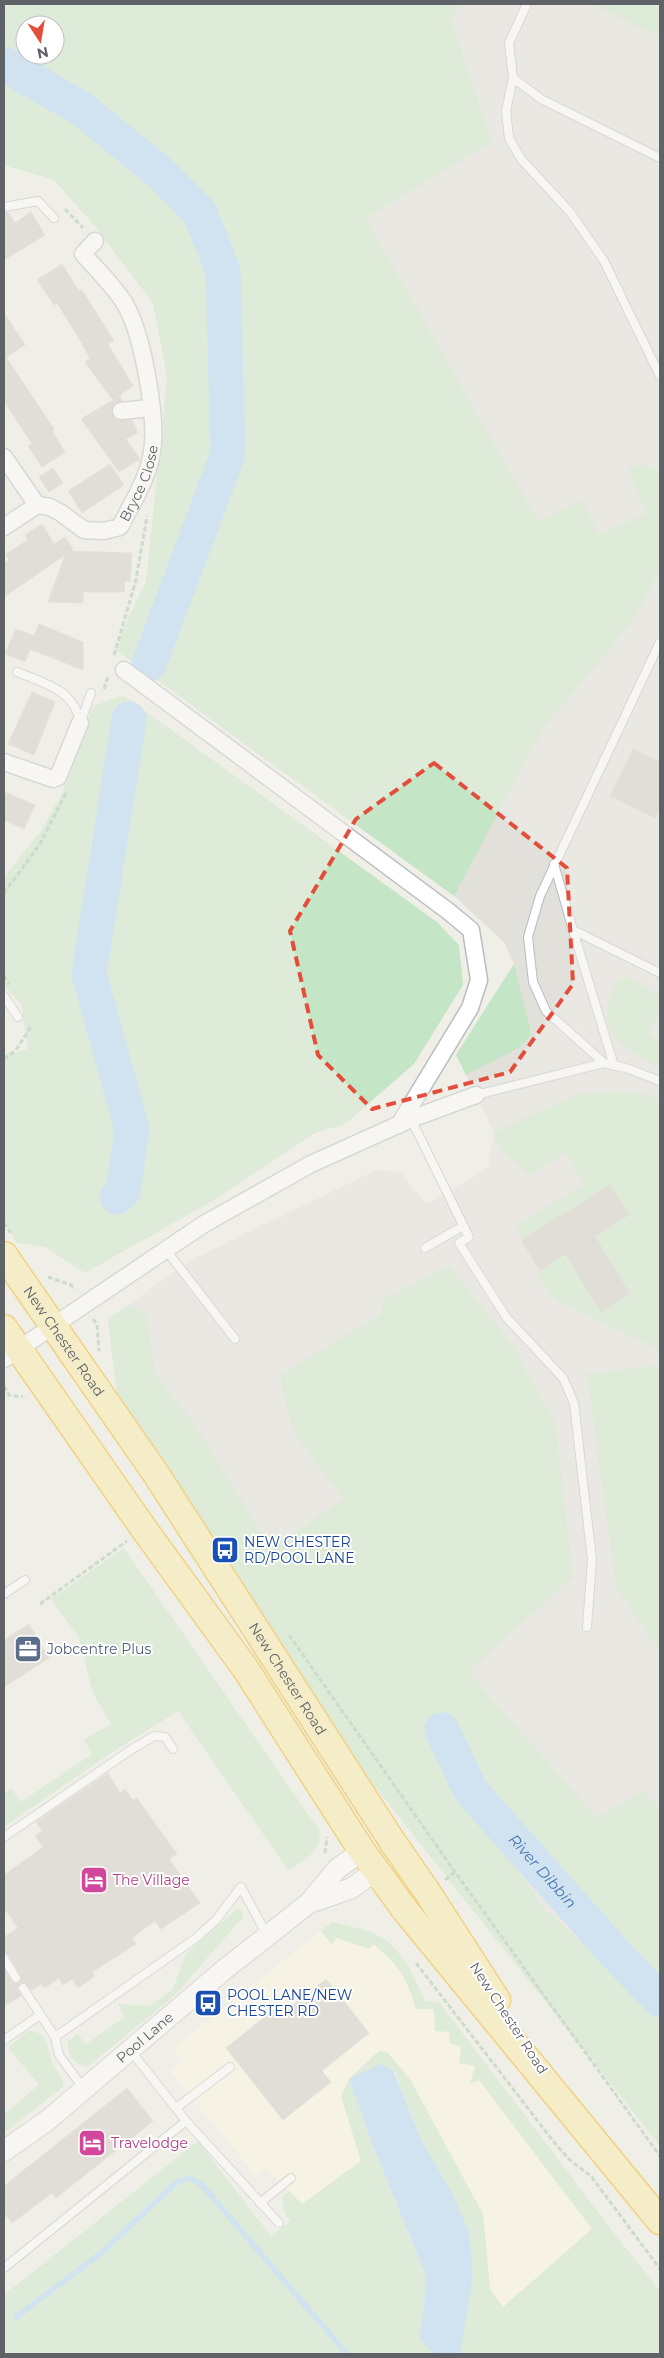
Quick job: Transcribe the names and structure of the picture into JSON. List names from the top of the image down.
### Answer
{
  "streets": {
    "highway": ["New Chester Road"],
    "street": ["Bryce Close", "Pool Lane"]
  },
  "crossings": [
    ["New Chester Road", "Pool Lane"]
  ],
  "water": ["River Dibbin"],
  "places": {
    "bus stop": ["NEW CHESTER RD/POOL LANE", "POOL LANE/NEW CHESTER RD"],
    "office": ["Jobcentre Plus"],
    "hotel": ["The Village", "Travelodge"]
  },
  "north": "bottom"
}
